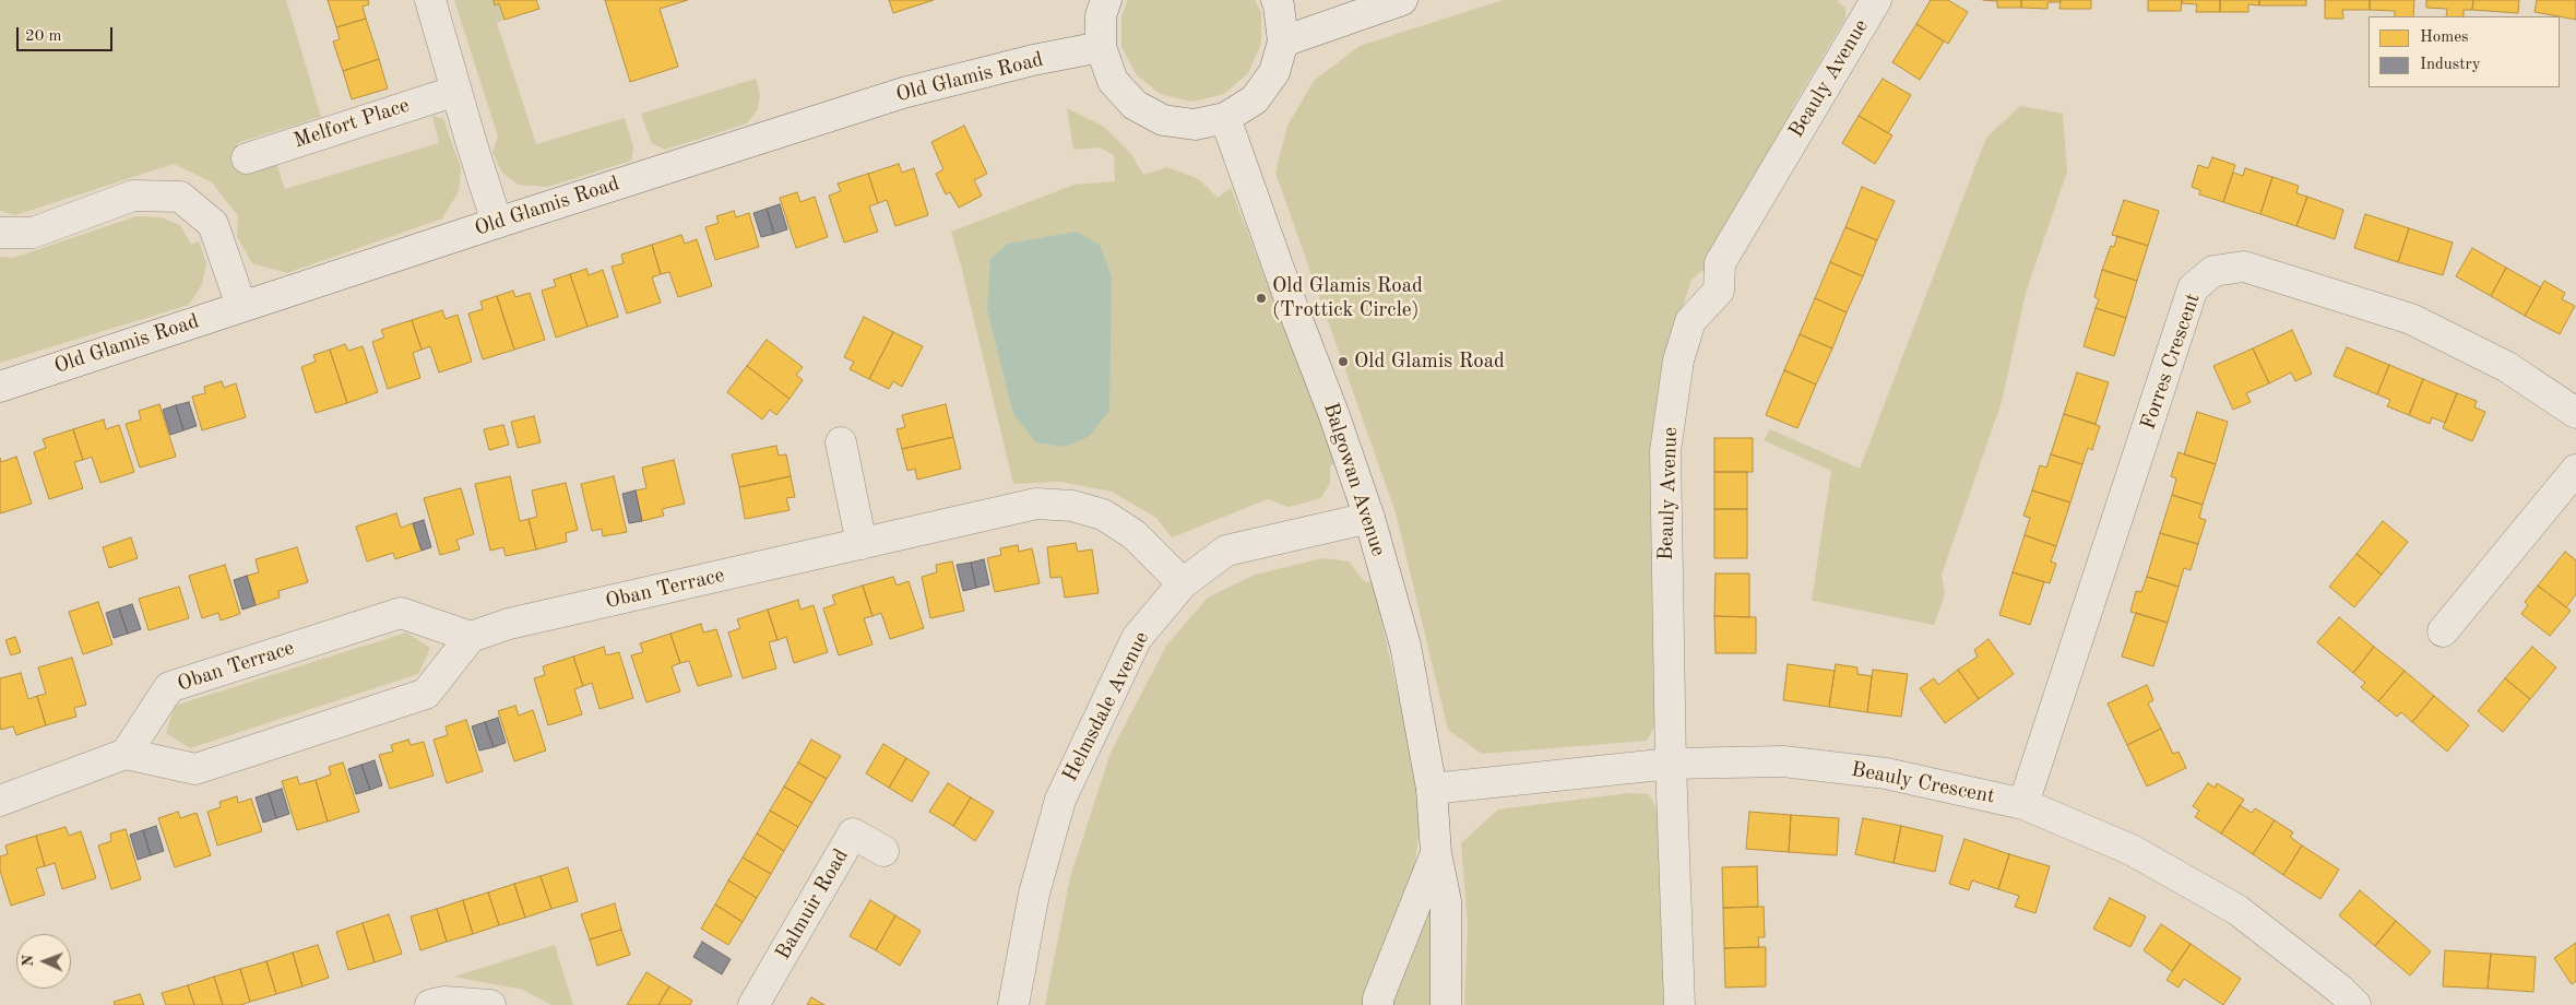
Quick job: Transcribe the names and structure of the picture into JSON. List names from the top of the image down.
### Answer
{
  "streets": {
    "street": [
      "Old Glamis Road",
      "Beauly Avenue",
      "Melfort Place",
      "Forres Crescent",
      "Balgowan Avenue",
      "Oban Terrace",
      "Helmsdale Avenue",
      "Beauly Crescent",
      "Balmuir Road"
    ]
  },
  "crossings": [
    ["Beauly Avenue", "Beauly Crescent"],
    ["Forres Crescent", "Beauly Crescent"],
    ["Balgowan Avenue", "Helmsdale Avenue"],
    ["Balgowan Avenue", "Beauly Crescent"],
    ["Oban Terrace", "Helmsdale Avenue"]
  ],
  "places": ["Old Glamis Road (Trottick Circle)", "Old Glamis Road"],
  "legend": ["Homes", "Industry"],
  "scale_bar": "20 m",
  "north": "left"
}
